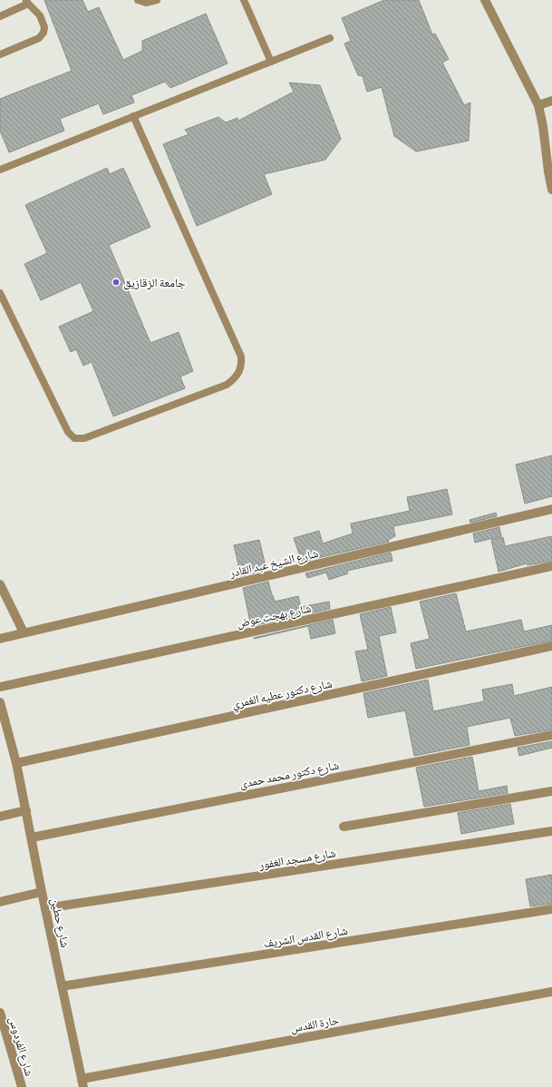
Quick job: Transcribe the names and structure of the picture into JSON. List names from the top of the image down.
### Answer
{
  "streets": {
    "street": [
      "شارع الشيخ عبد القادر",
      "شارع بهجت عوض",
      "شارع دكتور عطيه الغمري",
      "شارع دكتور محمد حمدى",
      "شارع مسجد الغفور",
      "شارع حطين",
      "شارع القدس الشريف",
      "حارة القدس",
      "شارع الفردوس"
    ]
  },
  "crossings": [
    ["شارع دكتور عطيه الغمري", "شارع حطين"],
    ["شارع دكتور محمد حمدى", "شارع حطين"],
    ["شارع مسجد الغفور", "شارع حطين"],
    ["شارع حطين", "شارع القدس الشريف"],
    ["شارع حطين", "حارة القدس"]
  ],
  "places": ["جامعة الزقازيق"]
}
